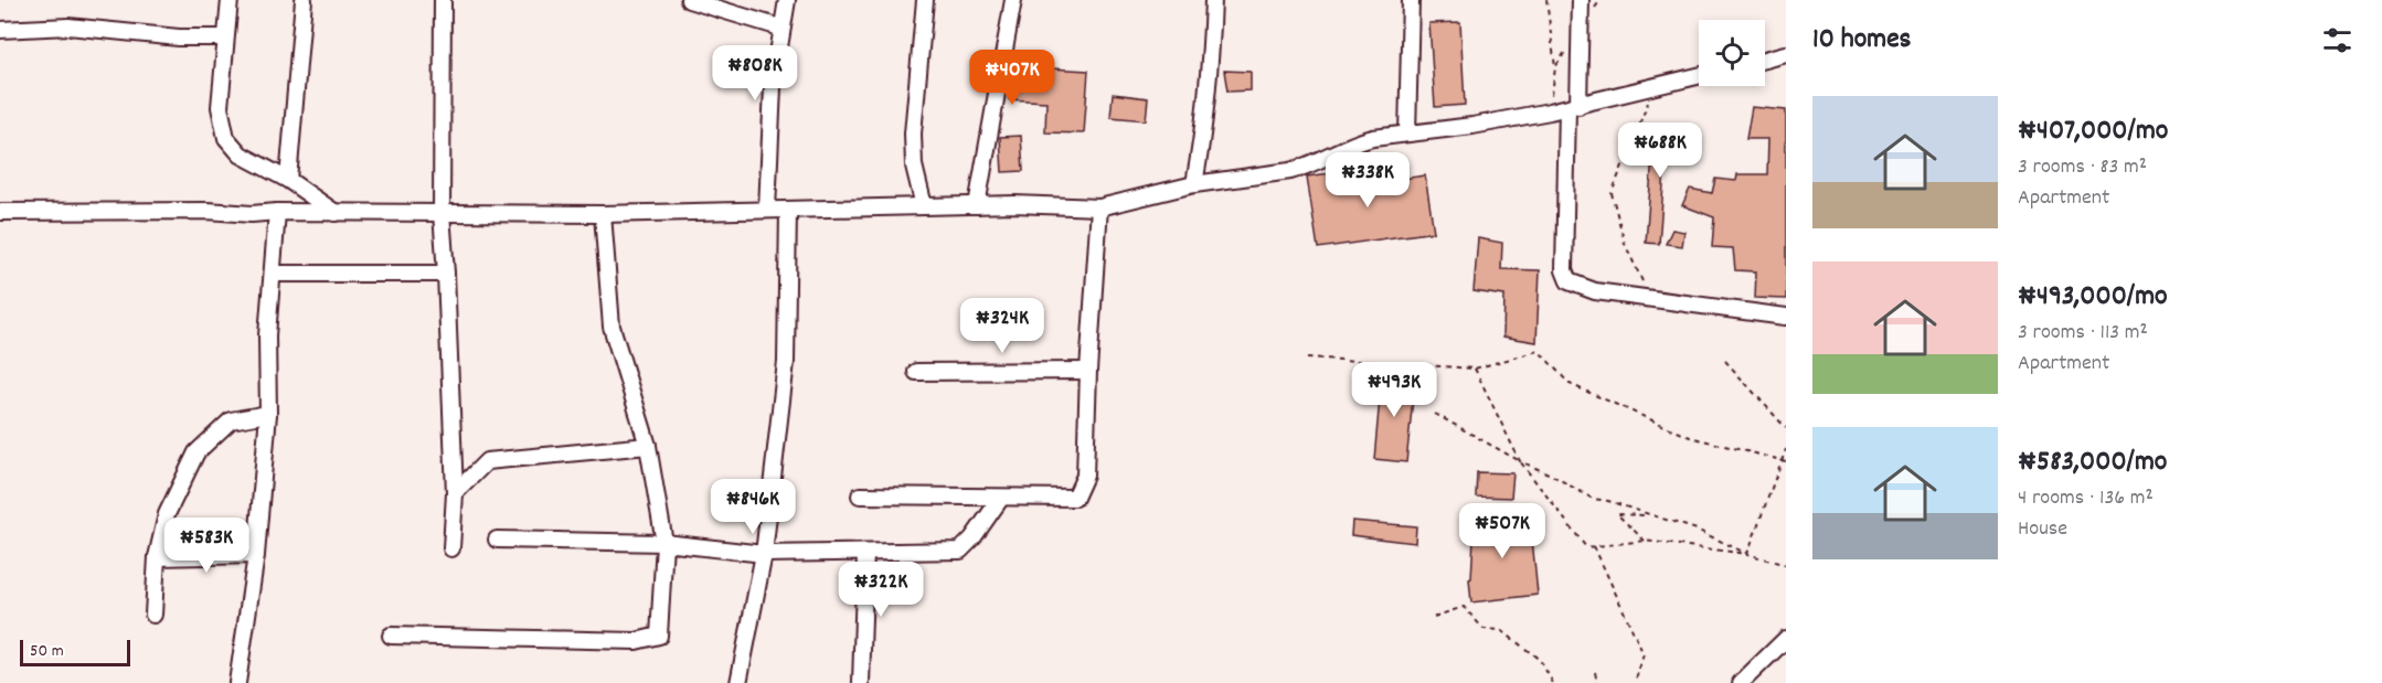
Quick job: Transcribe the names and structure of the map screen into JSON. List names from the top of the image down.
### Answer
{
  "scale_bar": "50 m",
  "page": {
    "heading": "10 homes",
    "price": [
      "₦808K",
      "₦407K",
      "₦688K",
      "₦338K",
      "₦324K",
      "₦493K",
      "₦846K",
      "₦507K",
      "₦583K",
      "₦322K"
    ],
    "list": [
      {
        "name": "₦407,000/mo",
        "note": "3 rooms · 83 m² · Apartment"
      },
      {
        "name": "₦493,000/mo",
        "note": "3 rooms · 113 m² · Apartment"
      },
      {
        "name": "₦583,000/mo",
        "note": "4 rooms · 136 m² · House"
      }
    ],
    "scale": "50 m"
  }
}
